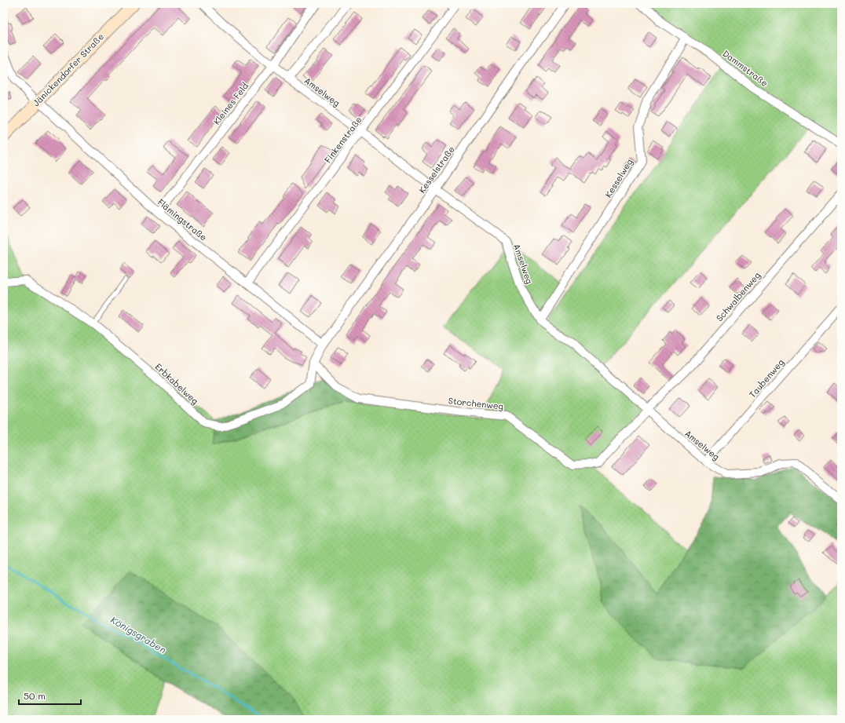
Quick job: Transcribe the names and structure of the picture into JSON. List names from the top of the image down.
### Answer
{
  "streets": {
    "main road": ["Jänickendorfer Straße"],
    "street": [
      "Dammstraße",
      "Amselweg",
      "Kleines Feld",
      "Finkenstraße",
      "Kesselstraße",
      "Kesselweg",
      "Flämingstraße",
      "Schwalbenweg",
      "Taubenweg",
      "Erbkabelweg",
      "Storchenweg"
    ]
  },
  "crossings": [
    ["Dammstraße", "Kesselweg"],
    ["Jänickendorfer Straße", "Flämingstraße"],
    ["Amselweg", "Kleines Feld"],
    ["Amselweg", "Finkenstraße"],
    ["Amselweg", "Kesselstraße"],
    ["Amselweg", "Kesselweg"],
    ["Amselweg", "Schwalbenweg"],
    ["Amselweg", "Taubenweg"],
    ["Amselweg", "Storchenweg"],
    ["Kleines Feld", "Flämingstraße"],
    ["Finkenstraße", "Flämingstraße"],
    ["Kesselstraße", "Flämingstraße"],
    ["Kesselstraße", "Erbkabelweg"],
    ["Flämingstraße", "Erbkabelweg"],
    ["Schwalbenweg", "Storchenweg"],
    ["Erbkabelweg", "Storchenweg"]
  ],
  "water": ["Königsgraben"],
  "scale_bar": "50 m"
}
